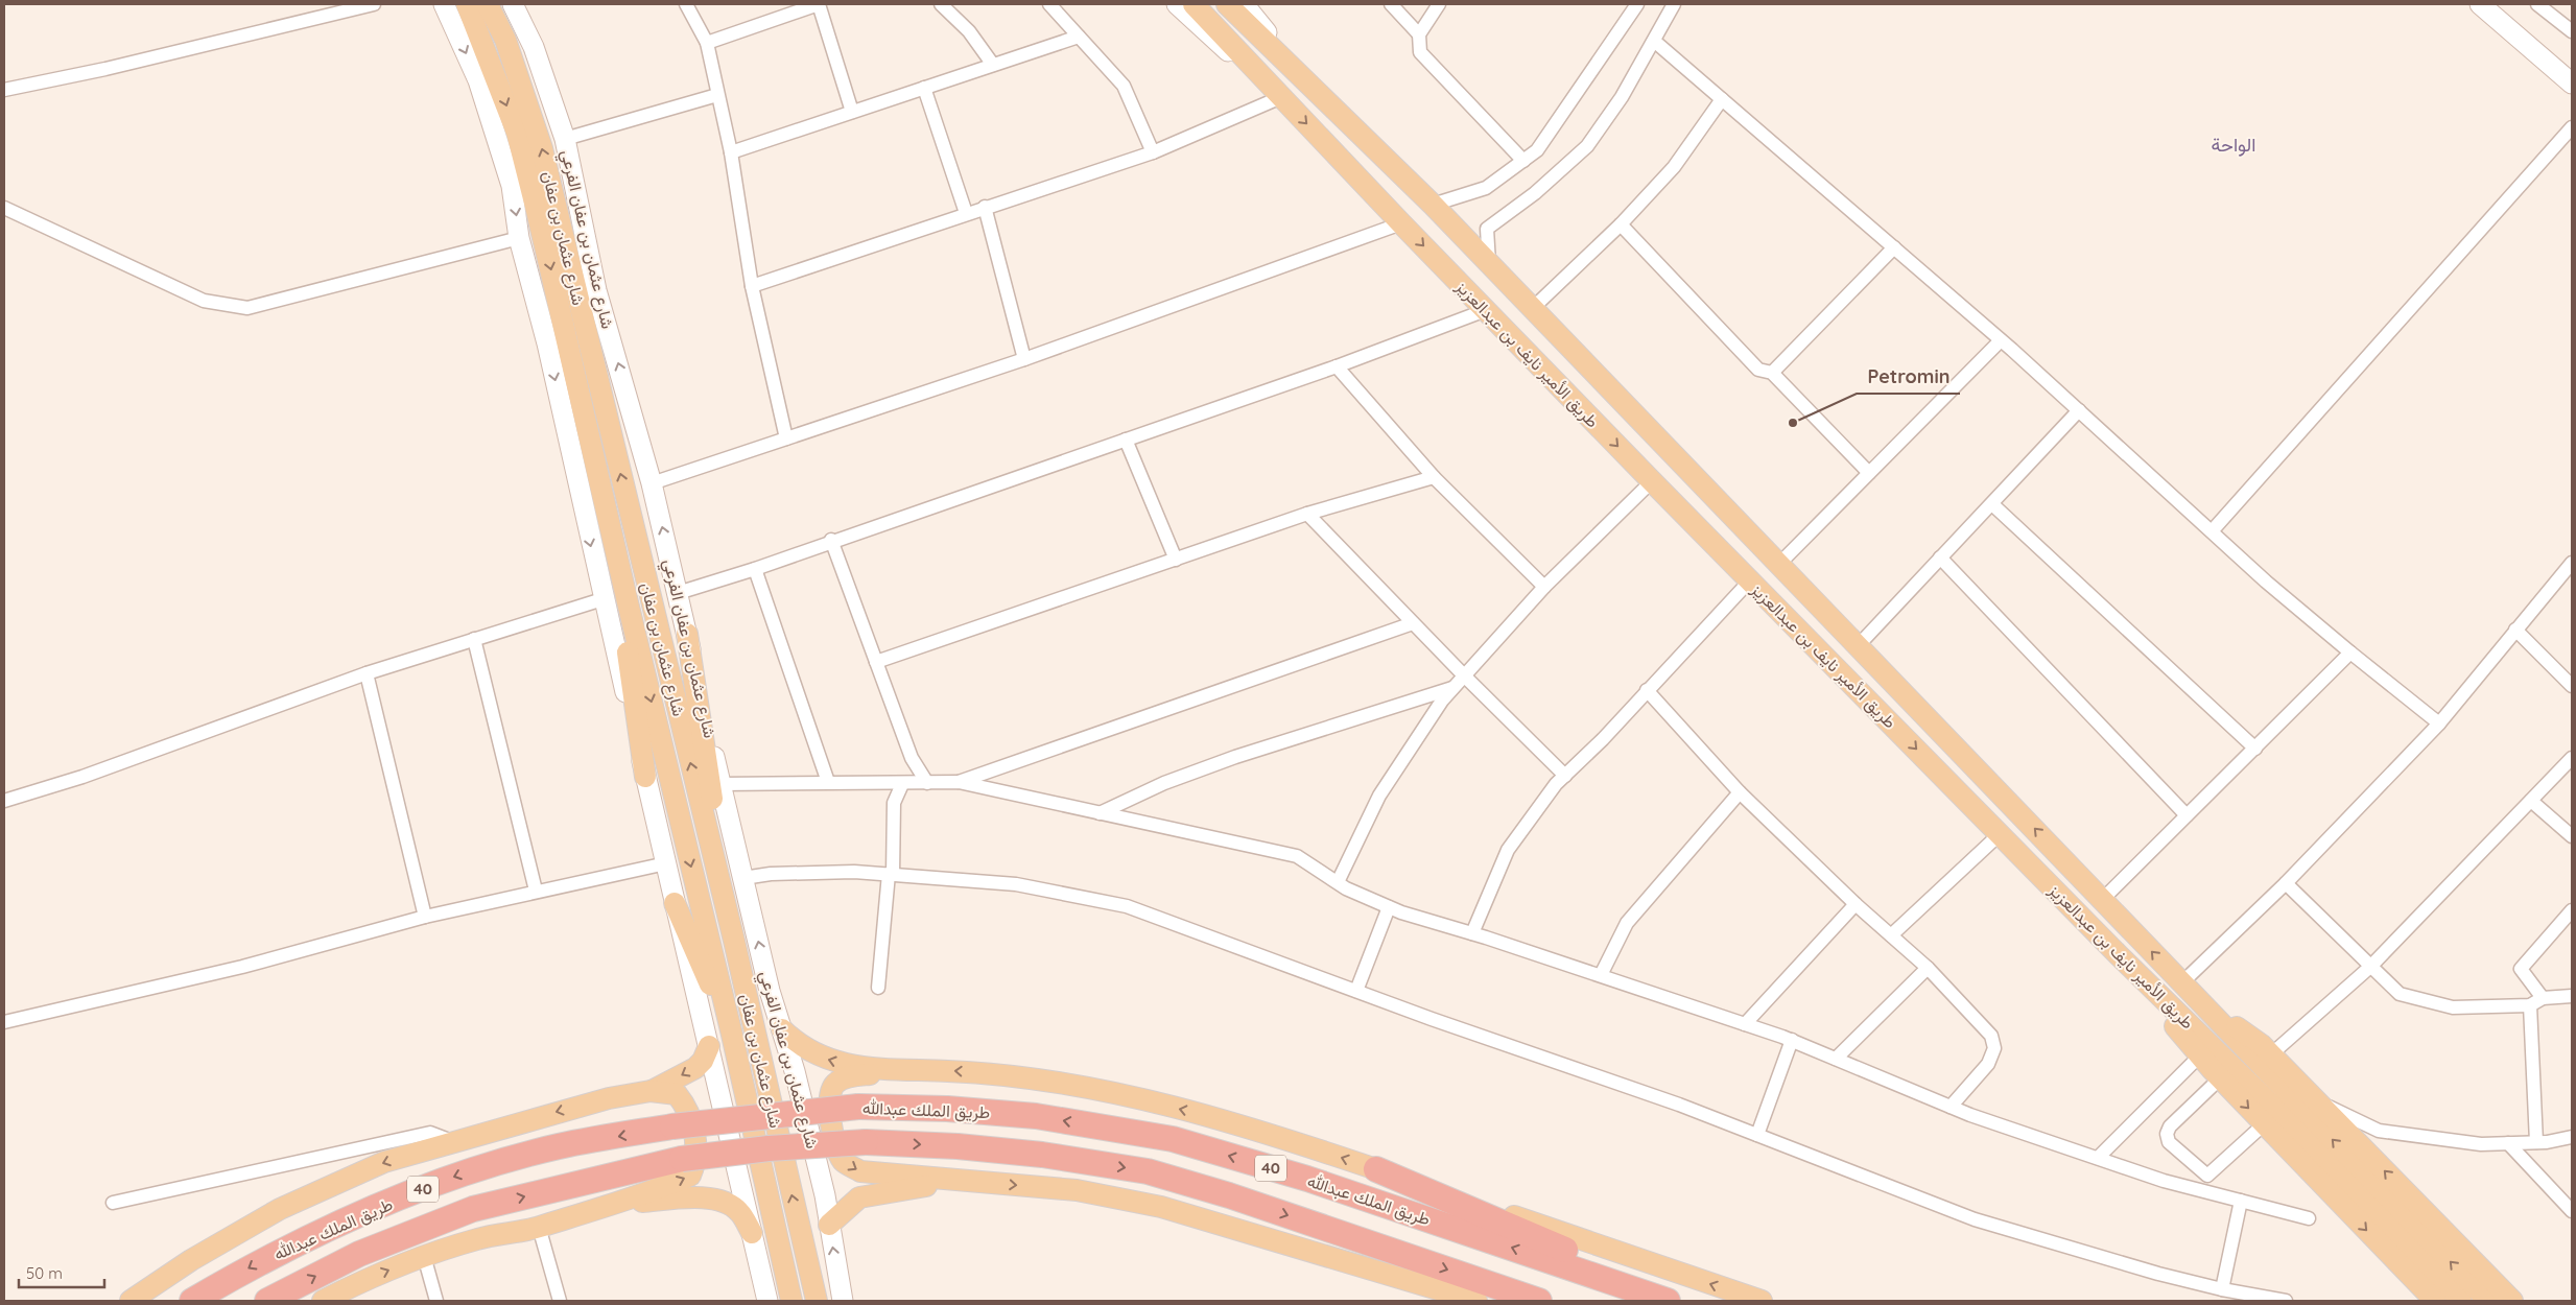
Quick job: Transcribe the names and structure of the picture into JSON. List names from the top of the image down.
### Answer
{
  "streets": {
    "highway": ["طريق الملك عبدالله", "40"],
    "main road": ["شارع عثمان بن عفان", "شارع عثمان بن عفان الفرعي", "طريق الأمير نايف بن عبدالعزيز"]
  },
  "districts": ["الواحة"],
  "places": ["Petromin"],
  "scale_bar": "50 m"
}
